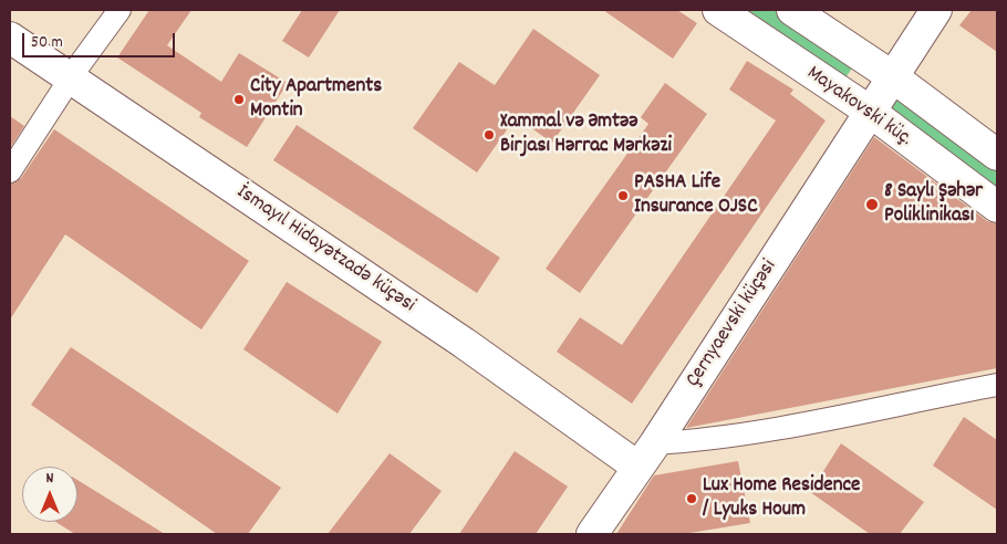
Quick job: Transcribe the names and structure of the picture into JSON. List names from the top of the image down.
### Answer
{
  "streets": {
    "street": ["Mayakovski küç.", "İsmayıl Hidayətzadə küçəsi", "Çernyaevski küçəsi"]
  },
  "crossings": [
    ["Mayakovski küç.", "Çernyaevski küçəsi"],
    ["İsmayıl Hidayətzadə küçəsi", "Çernyaevski küçəsi"]
  ],
  "places": [
    "City Apartments Montin",
    "Xammal və Əmtəə Birjası Hərrac Mərkəzi",
    "PASHA Life Insurance OJSC",
    "8 Saylı Şəhər Poliklinikası",
    "Lux Home Residence / Lyuks Houm"
  ],
  "scale_bar": "50 m",
  "north": "top"
}
